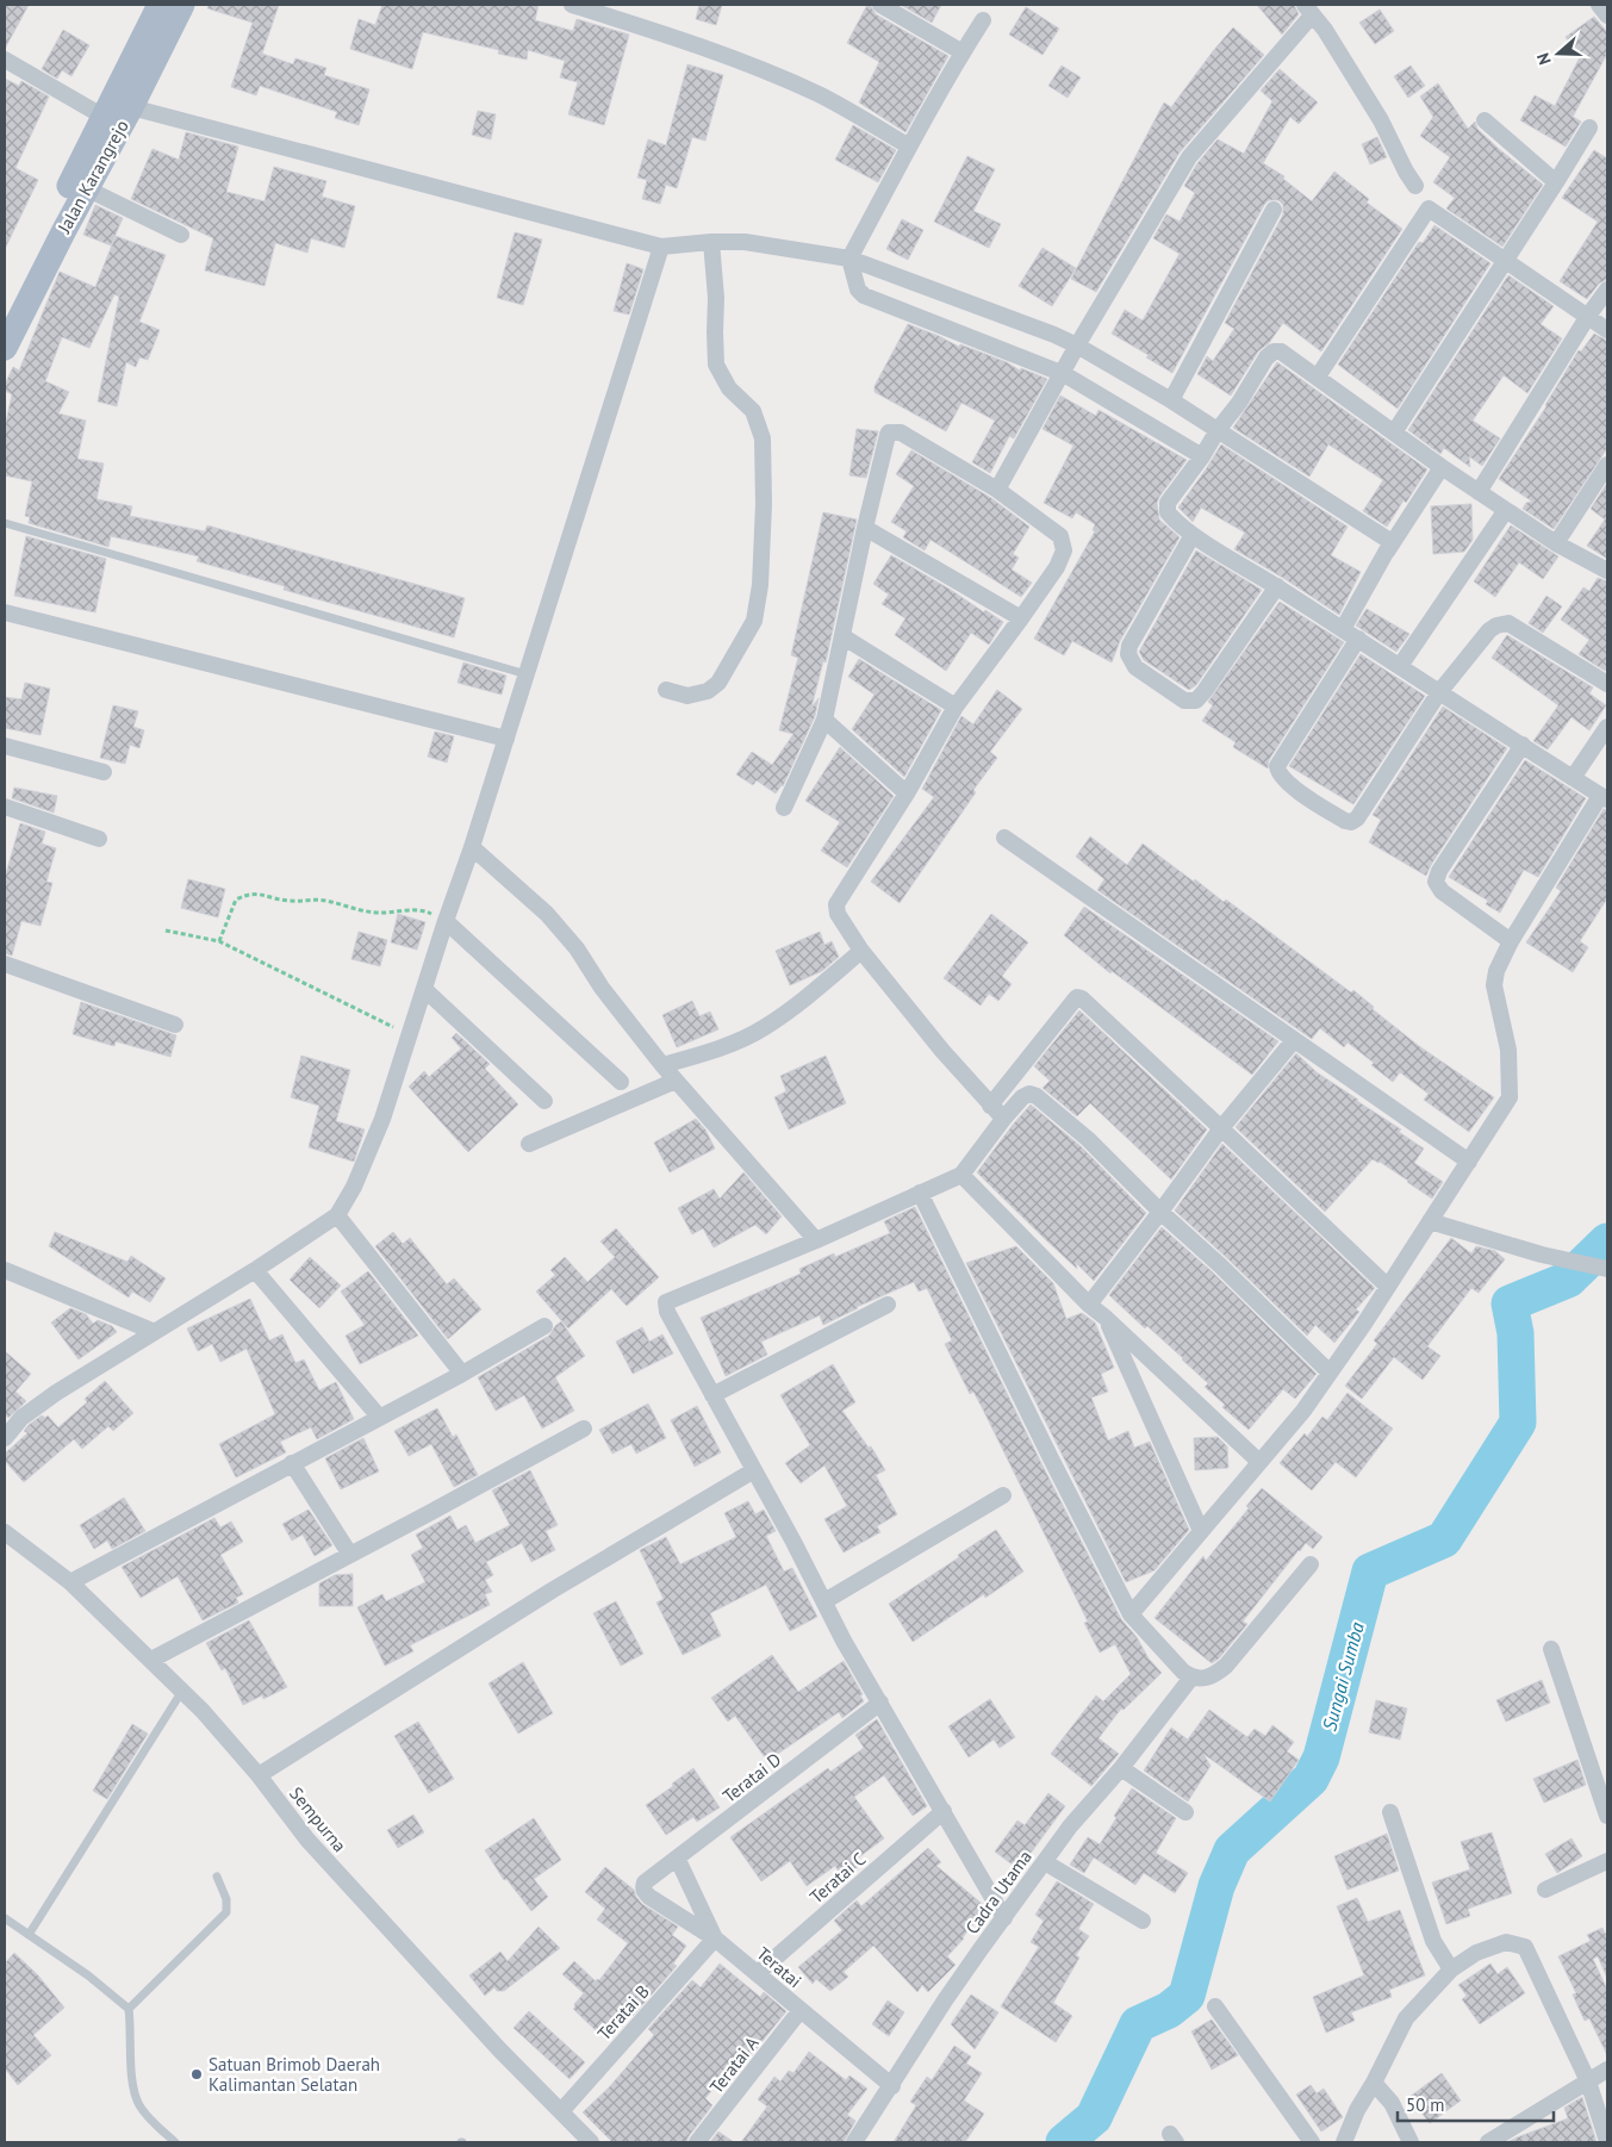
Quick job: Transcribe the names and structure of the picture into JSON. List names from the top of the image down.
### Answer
{
  "streets": {
    "main road": ["Jalan Karangrejo"],
    "street": [
      "Teratai D",
      "Sempurna",
      "Teratai C",
      "Cadra Utama",
      "Teratai",
      "Teratai B",
      "Teratai A"
    ]
  },
  "crossings": [
    ["Teratai D", "Teratai"],
    ["Sempurna", "Teratai B"],
    ["Teratai C", "Teratai"],
    ["Cadra Utama", "Teratai"],
    ["Teratai", "Teratai B"],
    ["Teratai", "Teratai A"]
  ],
  "water": ["Sungai Sumba"],
  "places": ["Satuan Brimob Daerah Kalimantan Selatan"],
  "scale_bar": "50 m",
  "north": "left"
}
